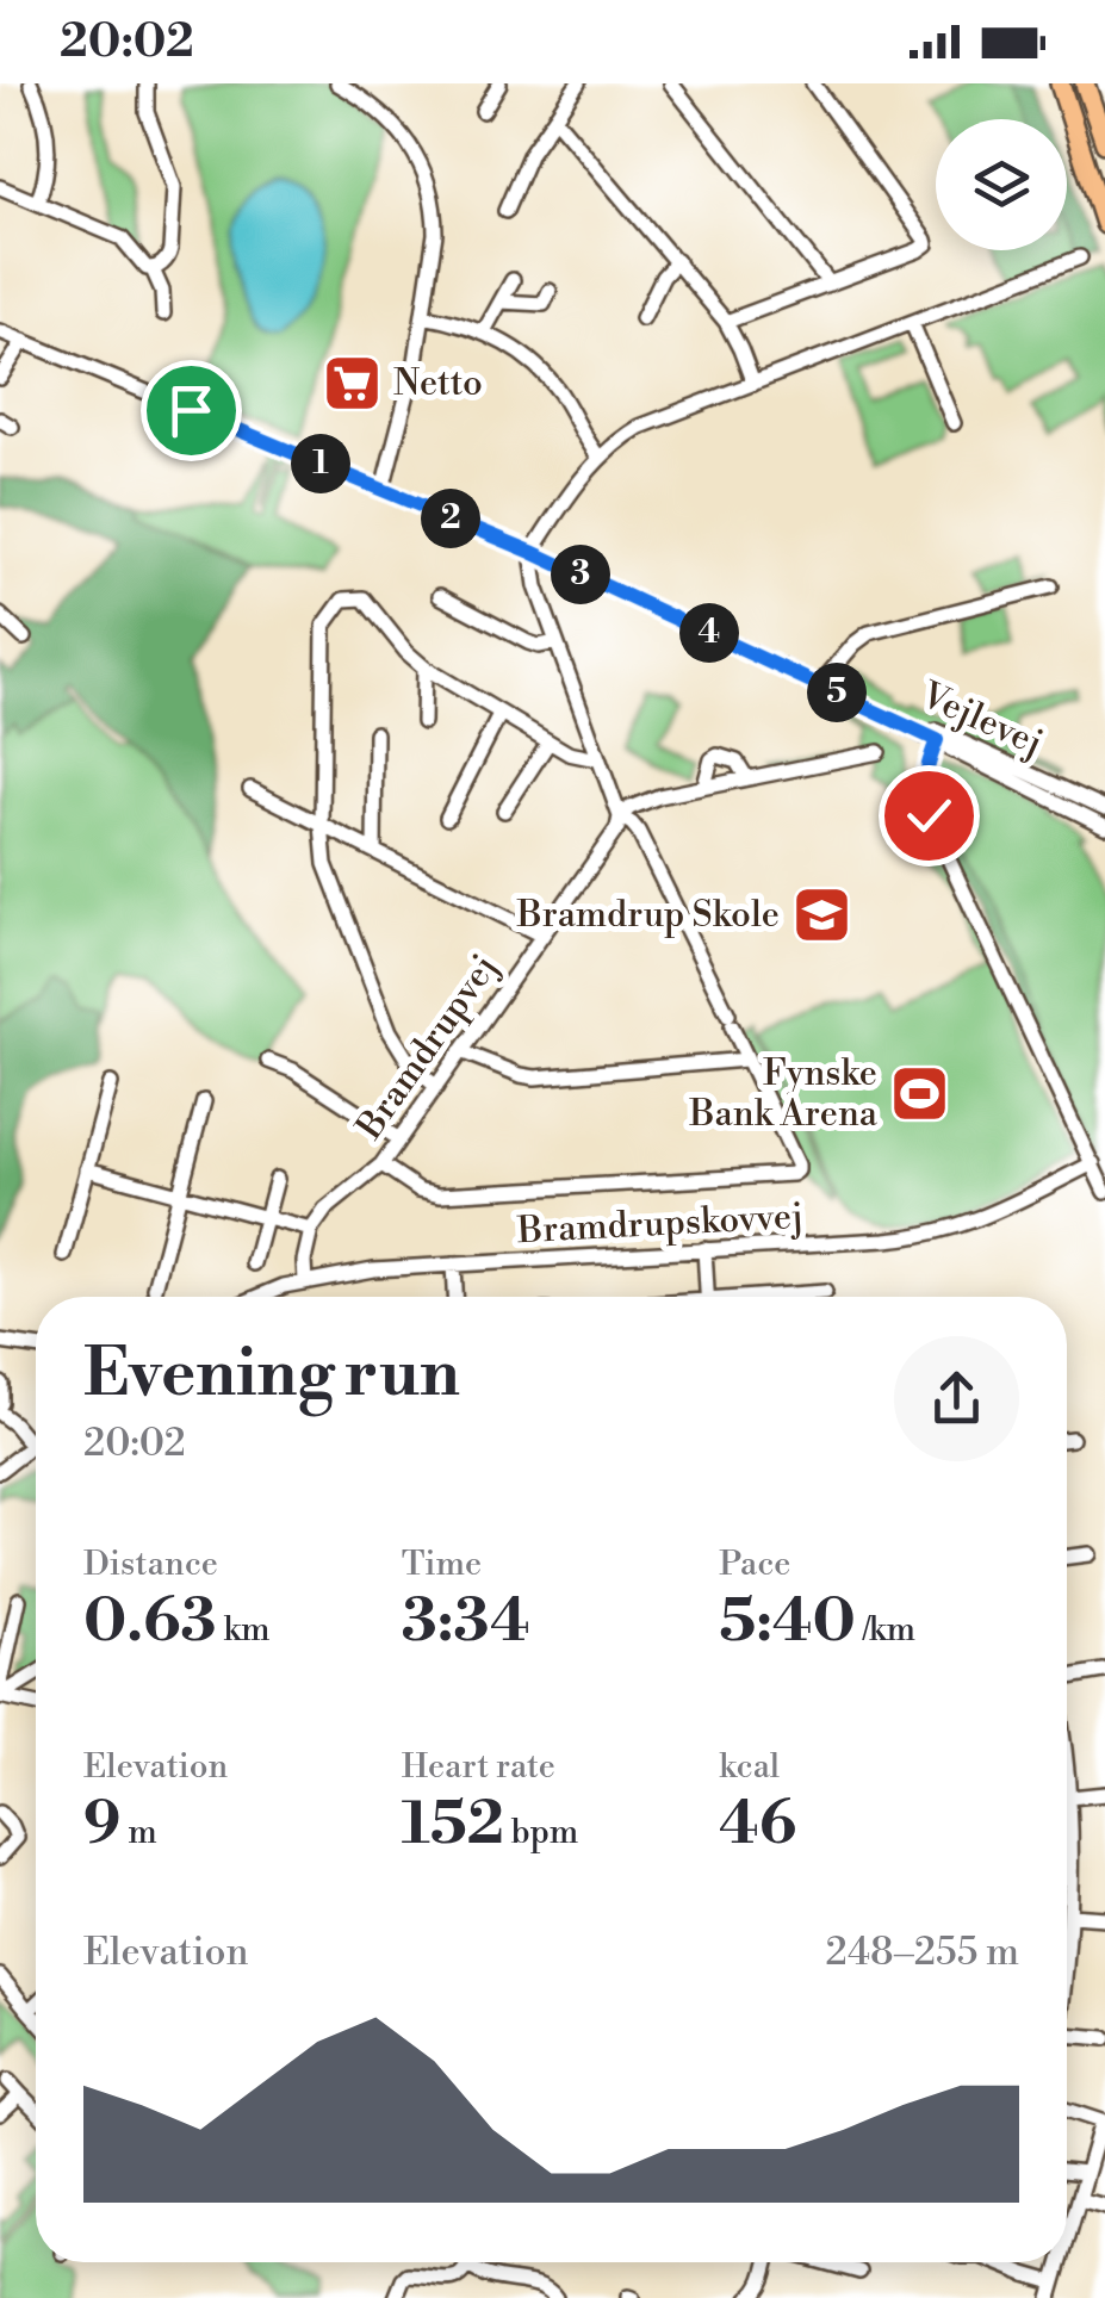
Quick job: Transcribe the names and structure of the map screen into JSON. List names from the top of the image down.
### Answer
{
  "streets": {
    "street": ["Vejlevej", "Bramdrupvej", "Bramdrupskovvej"]
  },
  "places": {
    "supermarket": ["Netto"],
    "school or university": ["Bramdrup Skole"],
    "sports": ["Fynske Bank Arena"]
  },
  "page": {
    "status": "20:02",
    "pins": [
      "1",
      "2",
      "3",
      "4",
      "5"
    ],
    "heading": ["Evening run", "20:02"],
    "stats": [
      ["Distance", "0.63 km"],
      ["Time", "3:34"],
      ["Pace", "5:40 /km"],
      ["Elevation", "9 m"],
      ["Heart rate", "152 bpm"],
      ["kcal", "46"]
    ],
    "chart": ["Elevation", "248–255 m"]
  }
}
